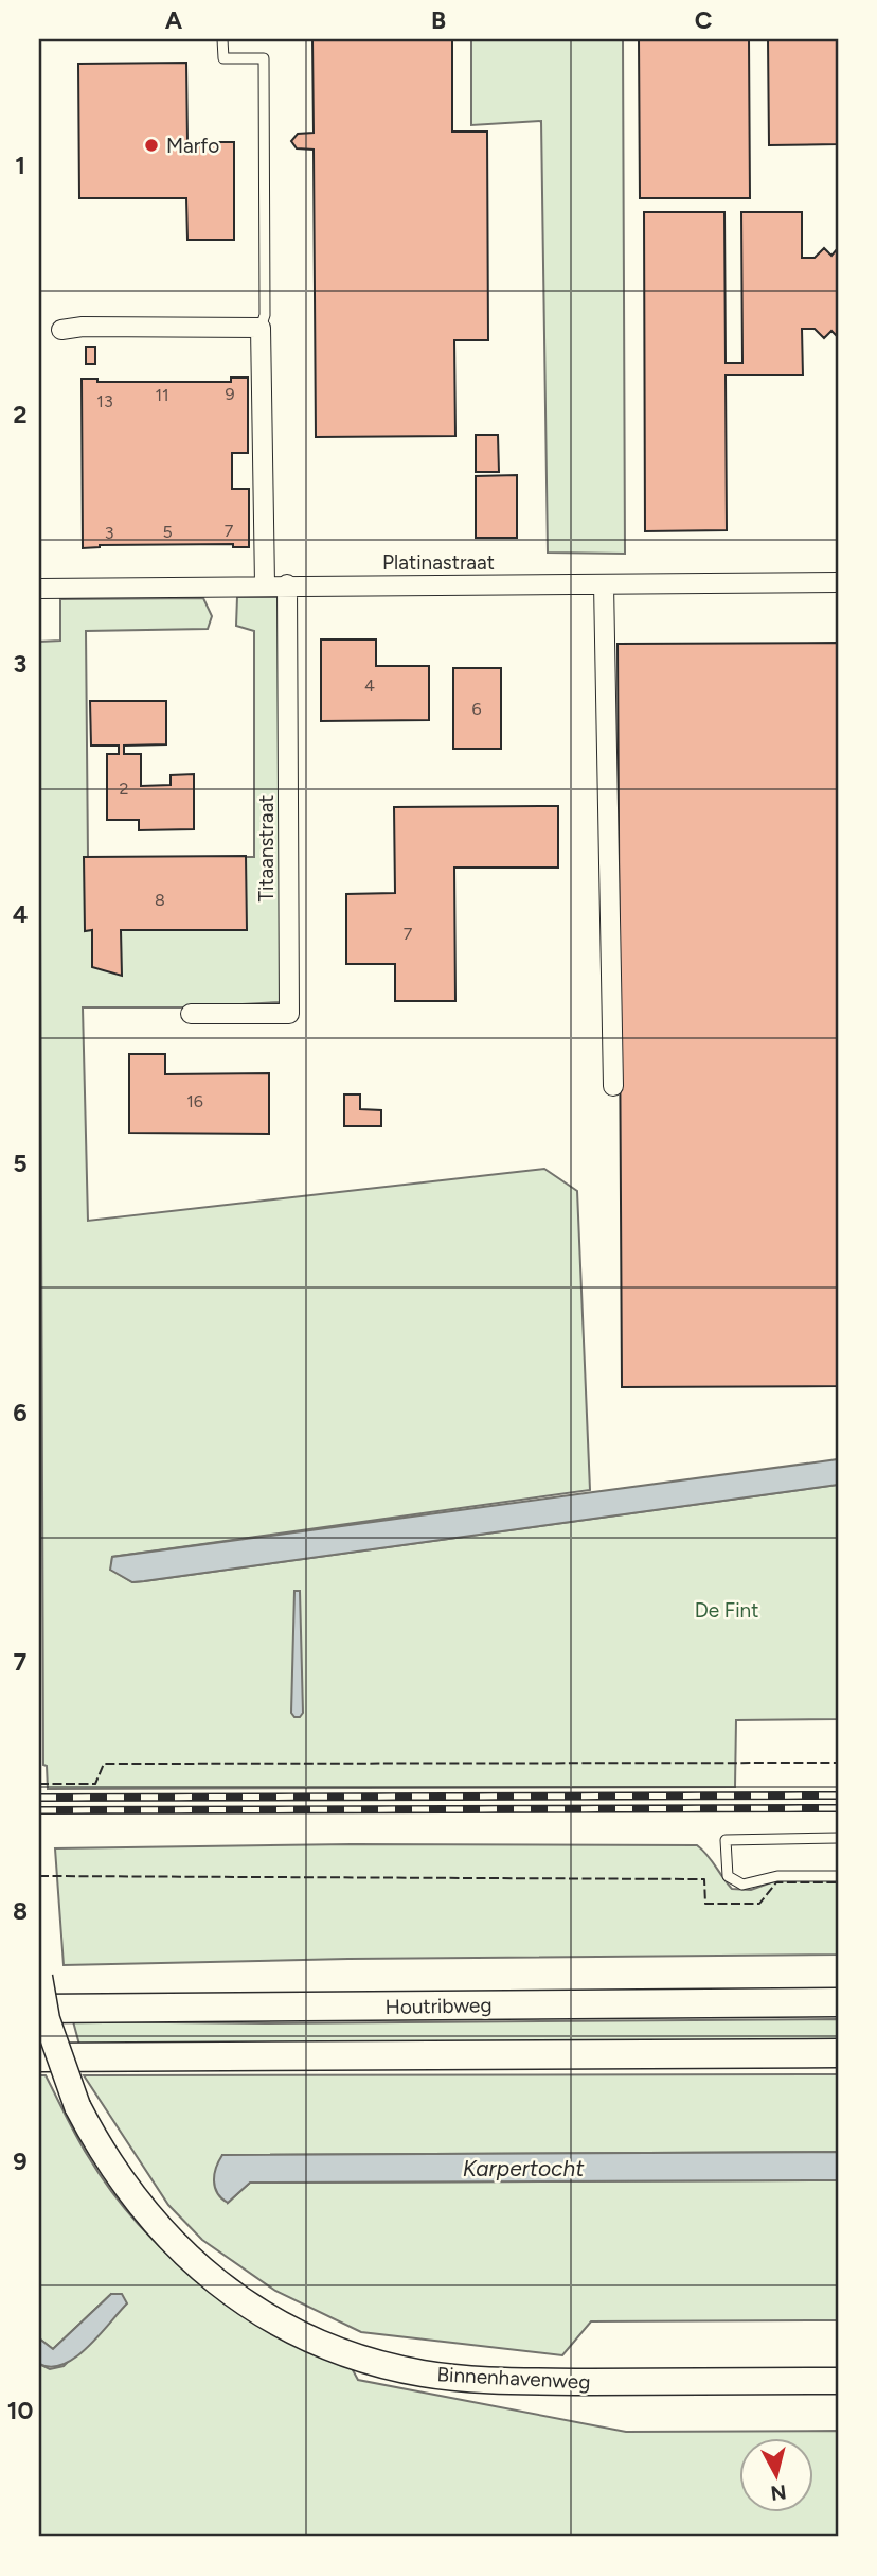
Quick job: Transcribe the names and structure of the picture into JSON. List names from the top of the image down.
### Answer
{
  "streets": {
    "main road": ["Houtribweg", "Binnenhavenweg"],
    "street": ["Platinastraat", "Titaanstraat"]
  },
  "crossings": [
    ["Platinastraat", "Titaanstraat"]
  ],
  "water": ["Karpertocht"],
  "parks": ["De Fint"],
  "places": ["Marfo"],
  "house_numbers": [
    "9",
    "11",
    "13",
    "7",
    "5",
    "3",
    "4",
    "6",
    "2",
    "8",
    "7",
    "16"
  ],
  "north": "bottom",
  "grid": {
    "columns": ["A", "B", "C"],
    "rows": [
      "1",
      "2",
      "3",
      "4",
      "5",
      "6",
      "7",
      "8",
      "9",
      "10"
    ]
  }
}
